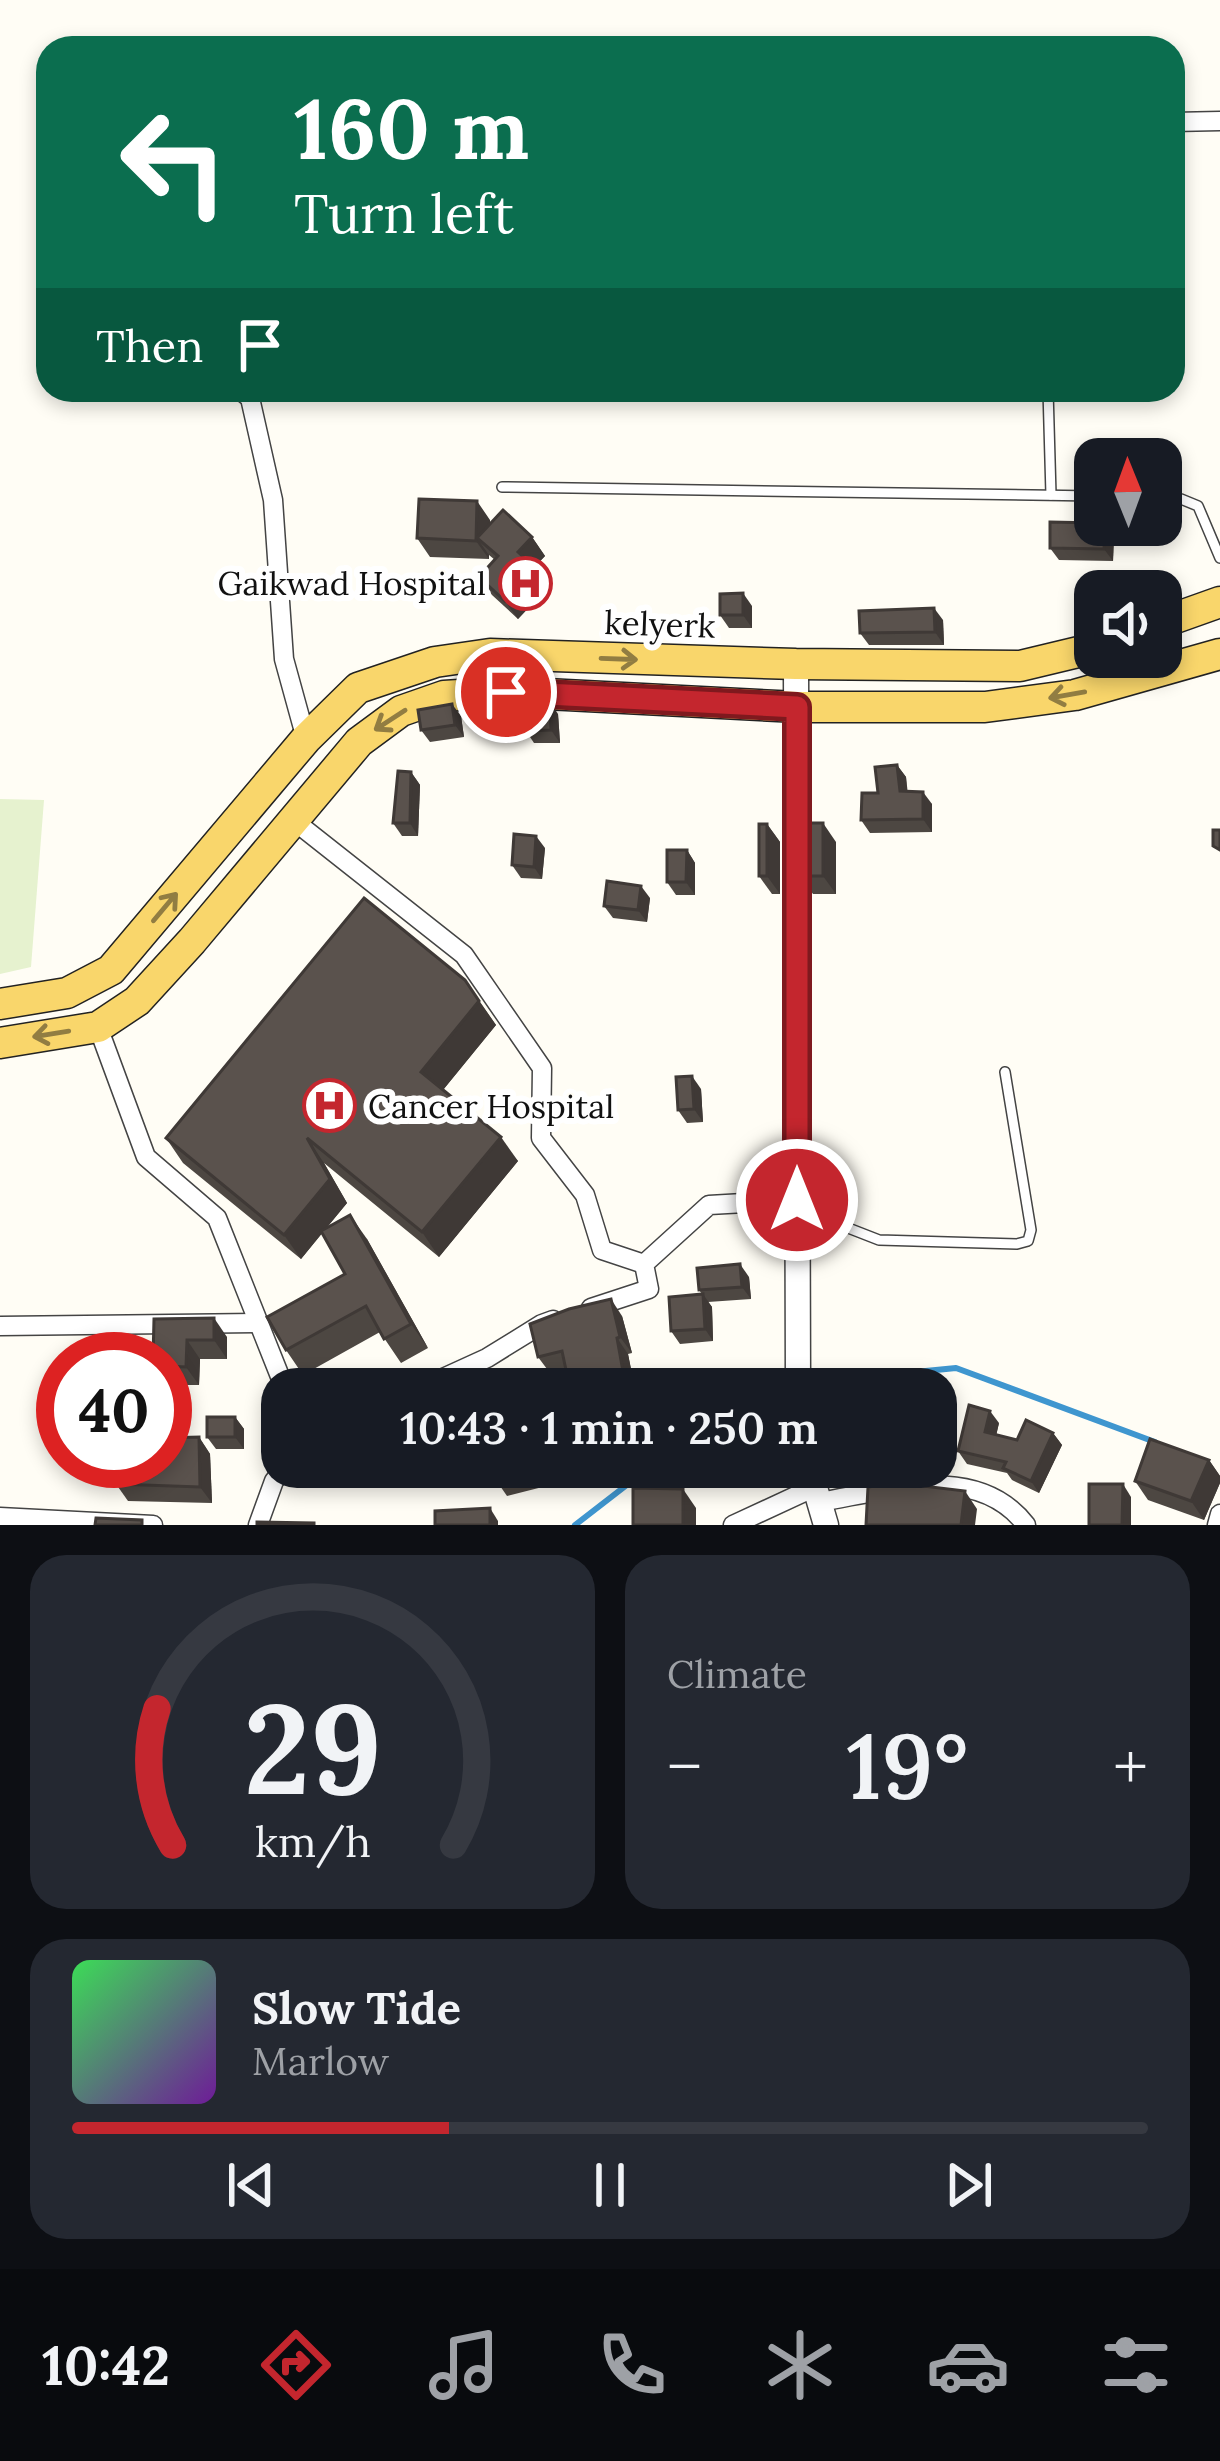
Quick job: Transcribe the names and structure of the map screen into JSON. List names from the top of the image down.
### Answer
{
  "streets": {
    "main road": ["kelyerk"]
  },
  "places": {
    "hospital": ["Gaikwad Hospital", "Cancer Hospital"]
  },
  "north": "top",
  "page": {
    "turn": ["160 m", "Turn left"],
    "then": "Then",
    "limit": "40",
    "trip": "10:43 · 1 min · 250 m",
    "tile": "Climate",
    "heat": ["−", "19°", "+"],
    "song": ["Slow Tide", "Marlow"],
    "tabs": "10:42",
    "gauge": ["29", "km/h"]
  }
}
